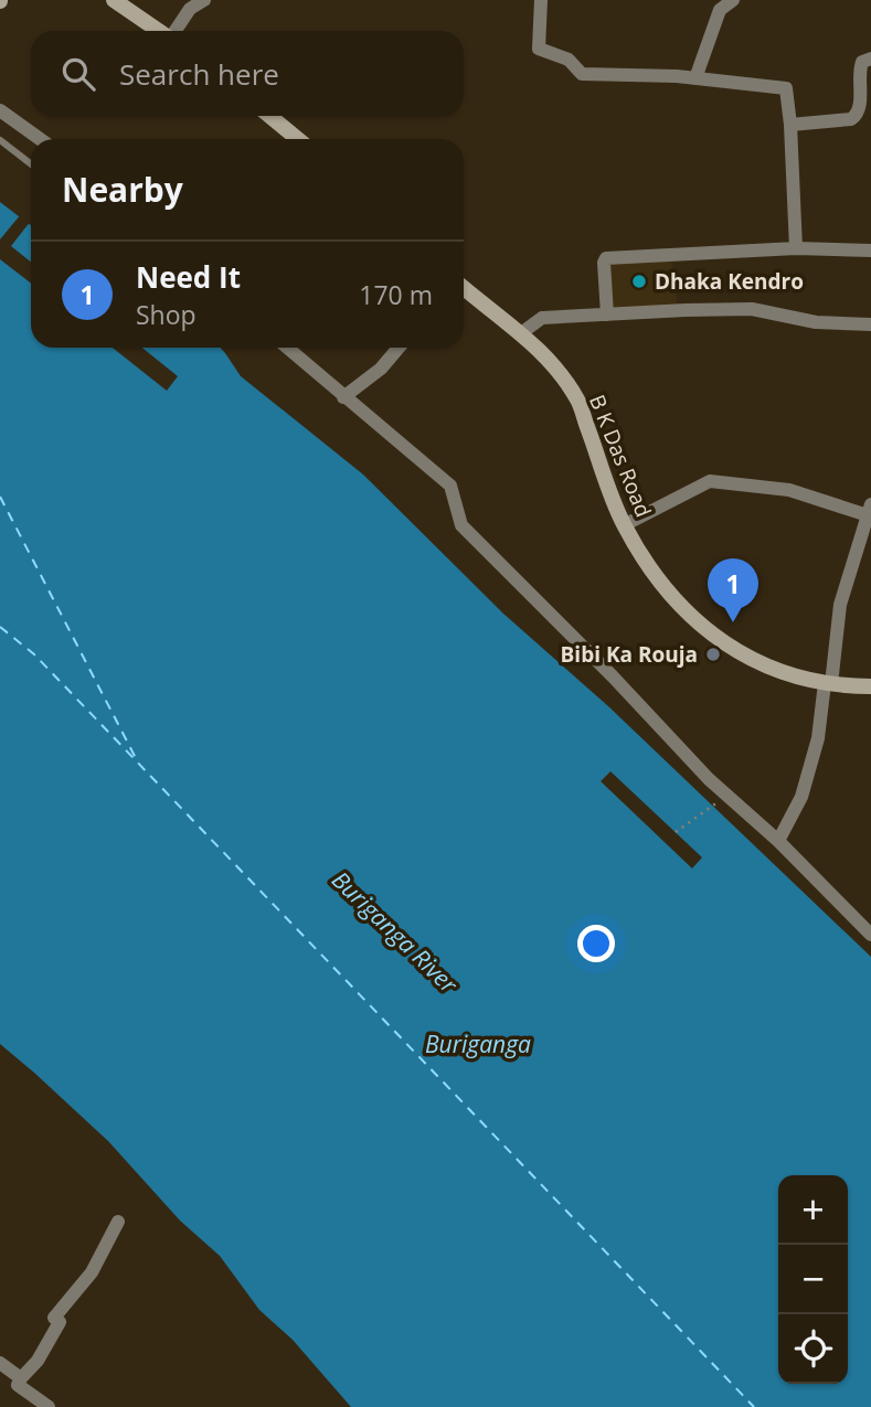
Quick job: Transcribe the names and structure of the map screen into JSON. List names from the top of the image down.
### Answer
{
  "streets": {
    "street": ["B K Das Road"]
  },
  "water": ["Buriganga River", "Buriganga"],
  "places": ["Dhaka Kendro", "Bibi Ka Rouja"],
  "page": {
    "search": "Search here",
    "heading": "Nearby",
    "list": [
      {
        "mark": "1",
        "name": "Need It",
        "note": "Shop",
        "value": "170 m"
      }
    ],
    "pins": "1",
    "map_buttons": ["+", "−"]
  }
}
